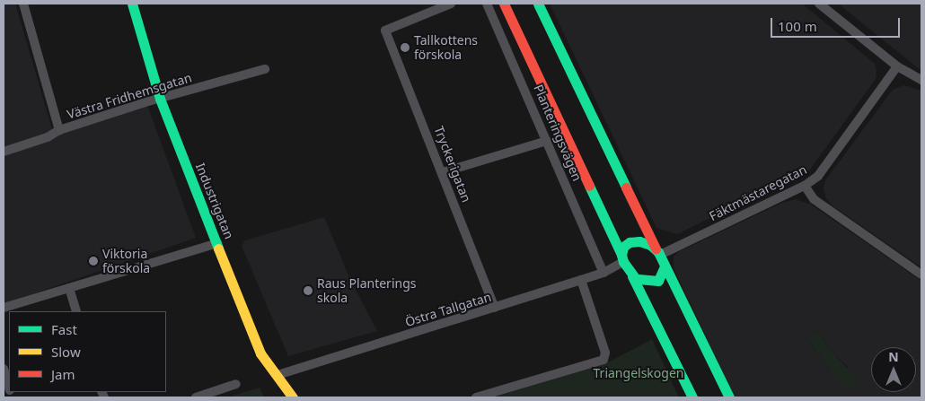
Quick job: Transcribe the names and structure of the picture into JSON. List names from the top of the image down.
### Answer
{
  "streets": {
    "main road": ["Planteringsvägen", "Industrigatan"],
    "street": [
      "Västra Fridhemsgatan",
      "Tryckerigatan",
      "Fäktmästaregatan",
      "Östra Tallgatan"
    ]
  },
  "crossings": [
    ["Västra Fridhemsgatan", "Industrigatan"],
    ["Planteringsvägen", "Fäktmästaregatan"],
    ["Planteringsvägen", "Östra Tallgatan"],
    ["Tryckerigatan", "Östra Tallgatan"],
    ["Fäktmästaregatan", "Östra Tallgatan"],
    ["Industrigatan", "Östra Tallgatan"]
  ],
  "parks": ["Triangelskogen"],
  "places": ["Tallkottens förskola", "Viktoria förskola", "Raus Planterings skola"],
  "legend": ["Fast", "Slow", "Jam"],
  "scale_bar": "100 m",
  "north": "top"
}
